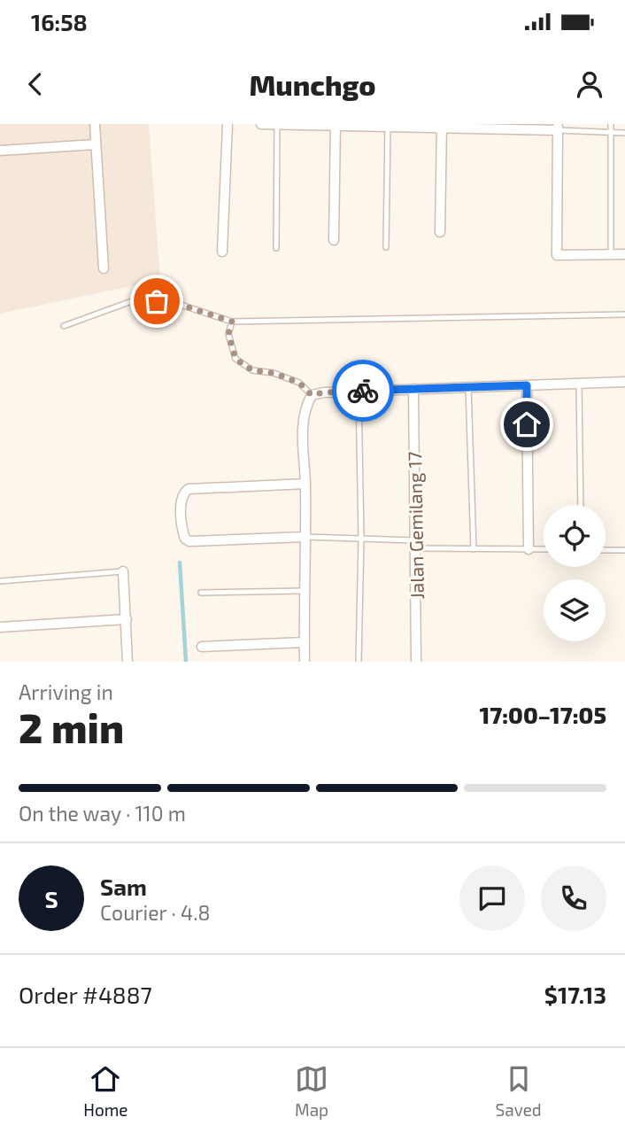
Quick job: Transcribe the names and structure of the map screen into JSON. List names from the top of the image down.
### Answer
{
  "streets": {
    "street": ["Jalan Gemilang 17"]
  },
  "page": {
    "status": "16:58",
    "header": "Munchgo",
    "heading": ["2 min", "Arriving in", "17:00–17:05"],
    "panel": [
      "Sam",
      "Courier · 4.8",
      "Order #4887",
      "$17.13"
    ],
    "bar": "On the way · 110 m",
    "round": "S",
    "tabs": ["Home", "Map", "Saved"]
  }
}
